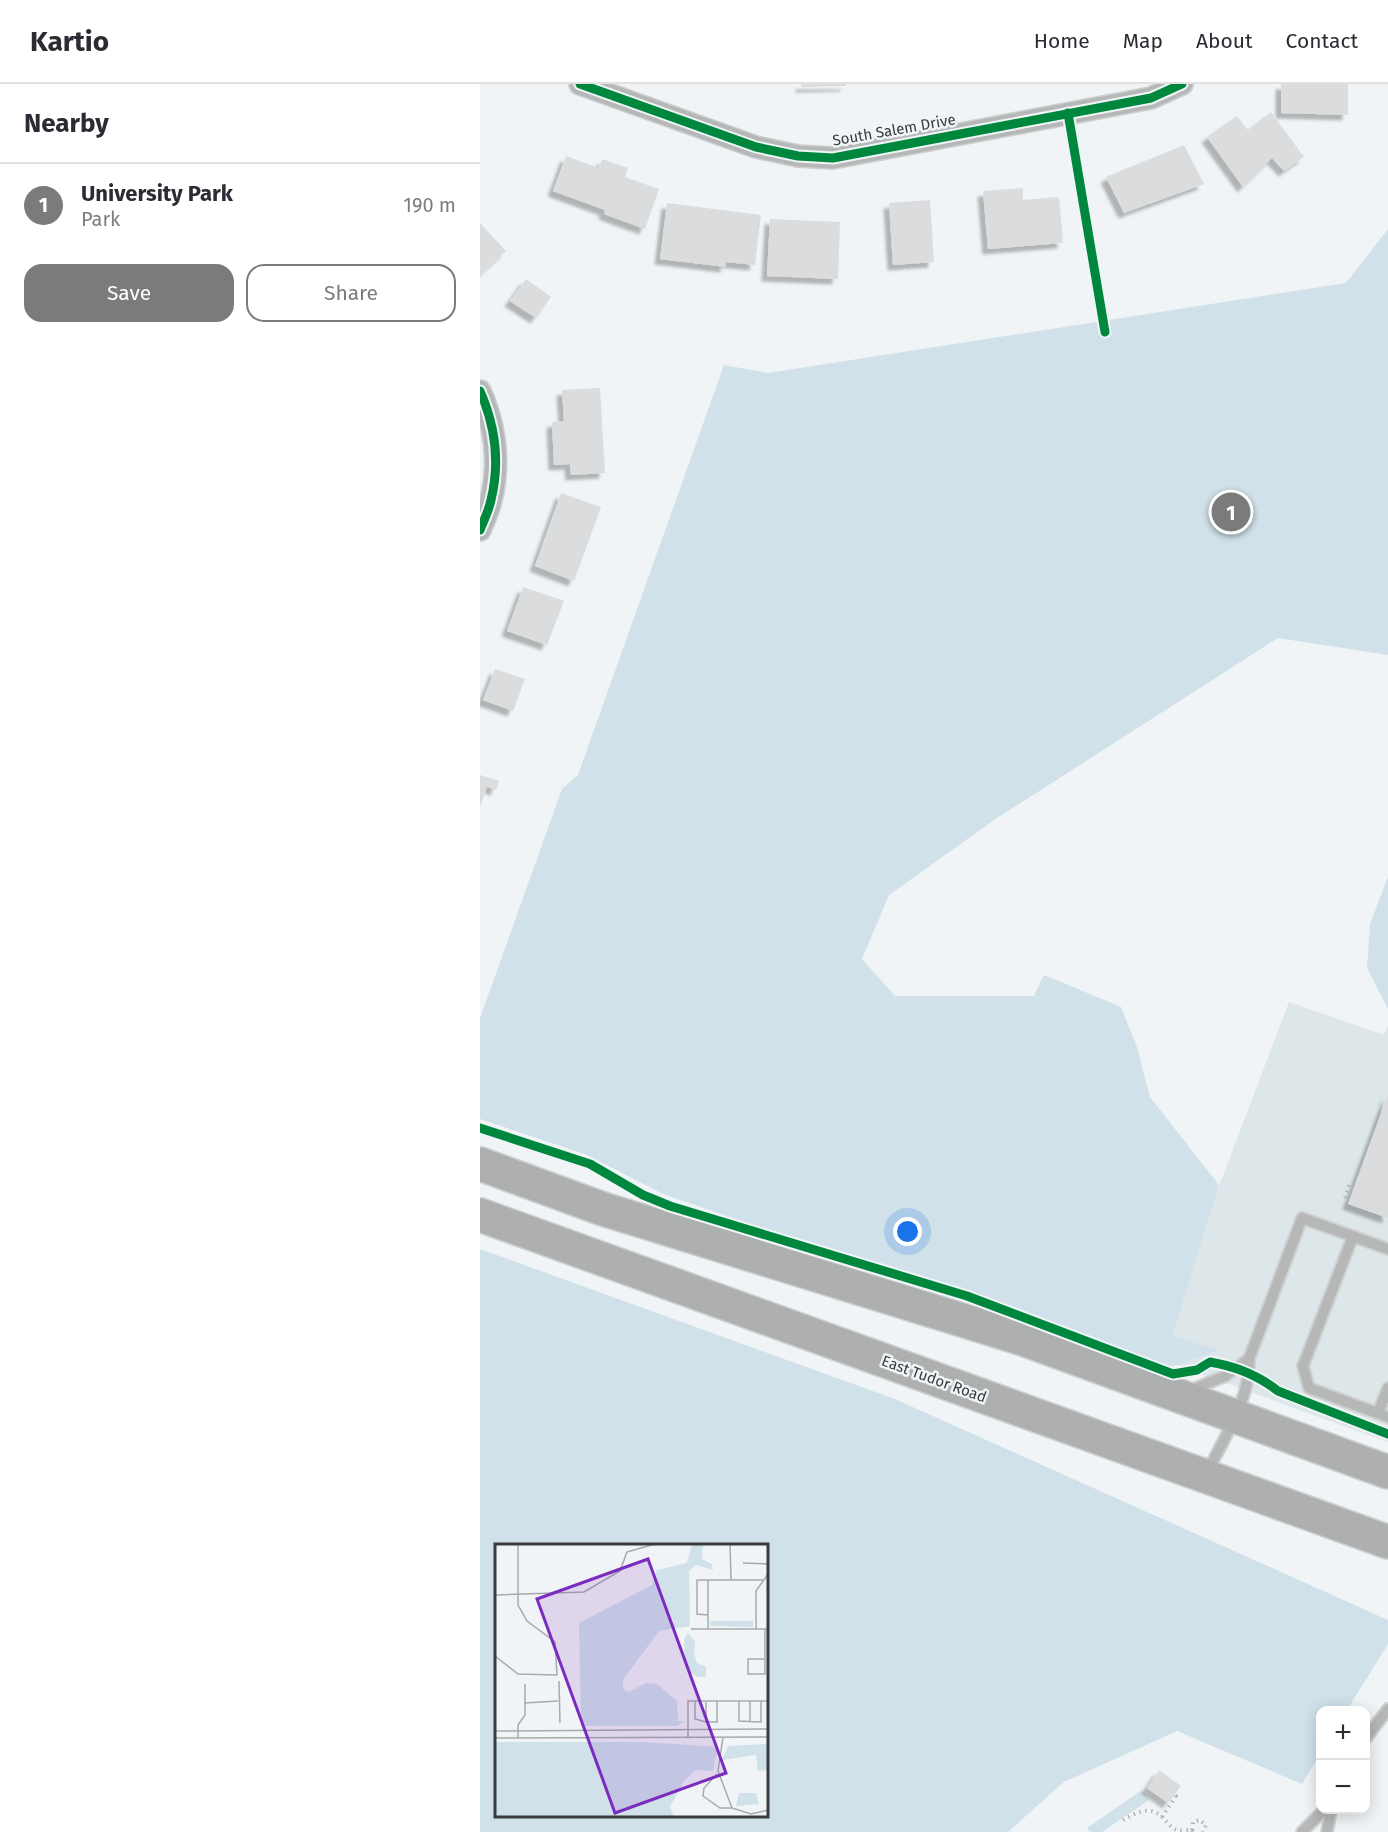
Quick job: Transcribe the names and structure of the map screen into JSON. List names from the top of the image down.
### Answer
{
  "streets": {
    "main road": ["East Tudor Road"],
    "street": ["South Salem Drive"]
  },
  "page": {
    "header": "Kartio",
    "nav": [
      "Home",
      "Map",
      "About",
      "Contact"
    ],
    "heading": "Nearby",
    "list": [
      {
        "mark": "1",
        "name": "University Park",
        "note": "Park",
        "value": "190 m"
      }
    ],
    "buttons": ["Save", "Share"],
    "pins": "1",
    "map_buttons": ["+", "−"]
  }
}
